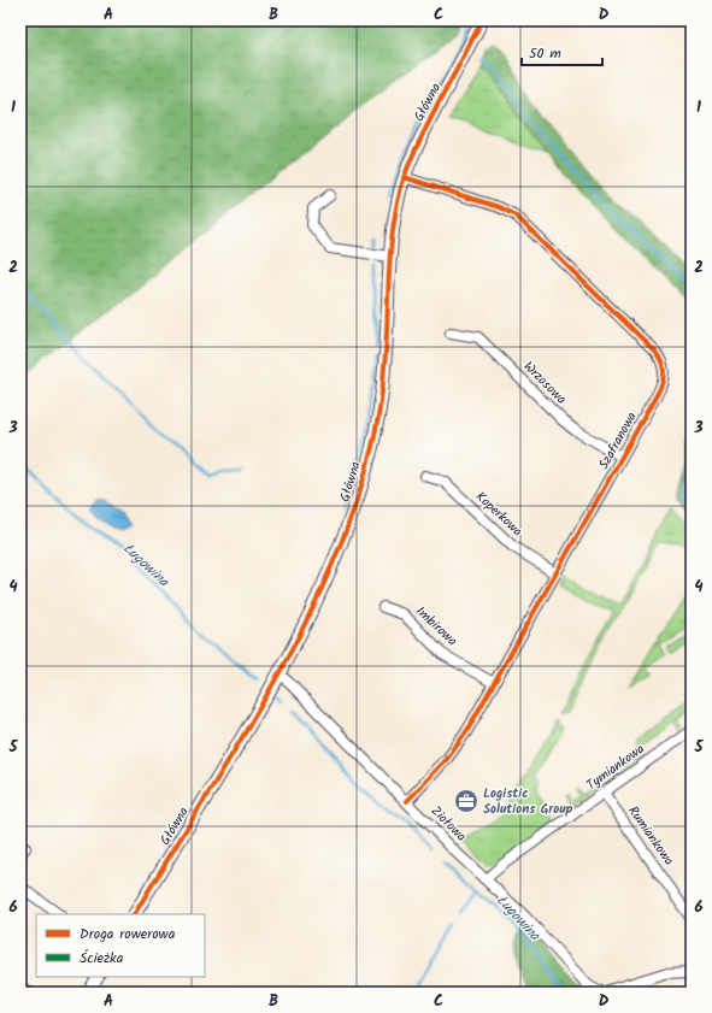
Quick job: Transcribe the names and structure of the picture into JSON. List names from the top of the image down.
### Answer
{
  "streets": {
    "street": [
      "Główna",
      "Wrzosowa",
      "Szafranowa",
      "Koperkowa",
      "Imbirowa",
      "Tymiankowa",
      "Ziołowa",
      "Rumiankowa"
    ]
  },
  "crossings": [
    ["Główna", "Szafranowa"],
    ["Główna", "Ziołowa"],
    ["Wrzosowa", "Szafranowa"],
    ["Szafranowa", "Koperkowa"],
    ["Szafranowa", "Imbirowa"],
    ["Szafranowa", "Ziołowa"],
    ["Tymiankowa", "Ziołowa"],
    ["Tymiankowa", "Rumiankowa"]
  ],
  "water": ["Ługowina"],
  "places": {
    "office": ["Logistic Solutions Group"]
  },
  "legend": ["Droga rowerowa", "Ścieżka"],
  "scale_bar": "50 m",
  "grid": {
    "columns": [
      "A",
      "B",
      "C",
      "D"
    ],
    "rows": [
      "1",
      "2",
      "3",
      "4",
      "5",
      "6"
    ]
  }
}
